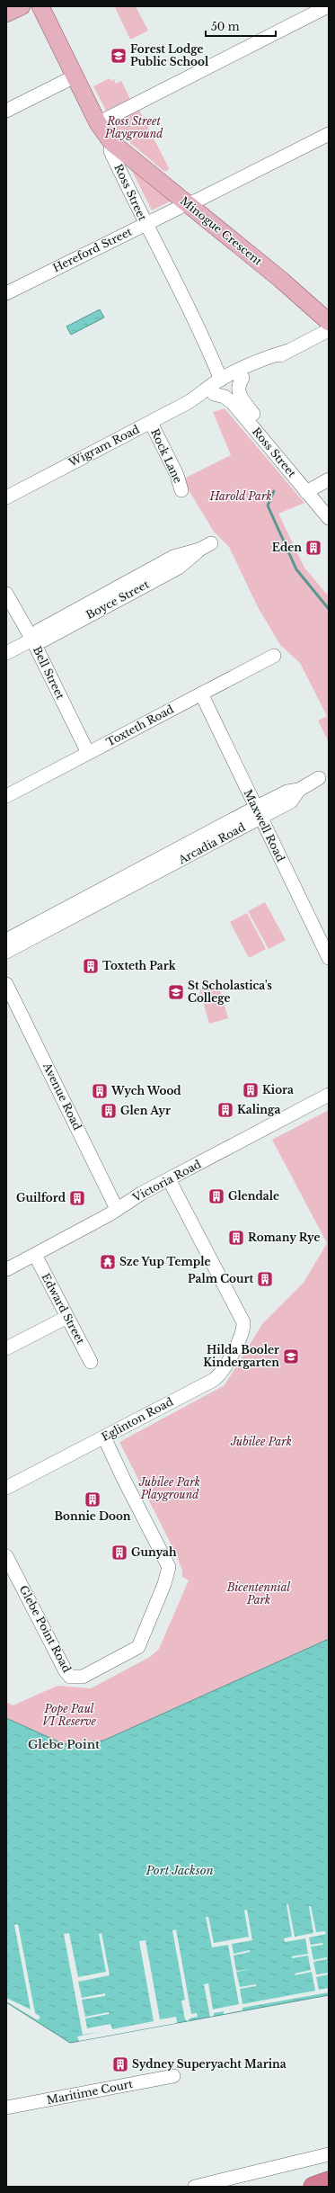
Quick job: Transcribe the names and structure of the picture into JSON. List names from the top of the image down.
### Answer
{
  "streets": {
    "main road": ["Ross Street", "Minogue Crescent"],
    "street": [
      "Hereford Street",
      "Wigram Road",
      "Rock Lane",
      "Boyce Street",
      "Bell Street",
      "Toxteth Road",
      "Maxwell Road",
      "Arcadia Road",
      "Avenue Road",
      "Victoria Road",
      "Edward Street",
      "Eglinton Road",
      "Glebe Point Road",
      "Maritime Court"
    ]
  },
  "crossings": [
    ["Ross Street", "Minogue Crescent"],
    ["Ross Street", "Hereford Street"],
    ["Ross Street", "Wigram Road"],
    ["Minogue Crescent", "Hereford Street"],
    ["Wigram Road", "Rock Lane"],
    ["Boyce Street", "Bell Street"],
    ["Bell Street", "Toxteth Road"],
    ["Toxteth Road", "Maxwell Road"],
    ["Maxwell Road", "Arcadia Road"],
    ["Avenue Road", "Victoria Road"],
    ["Victoria Road", "Edward Street"],
    ["Victoria Road", "Eglinton Road"],
    ["Eglinton Road", "Glebe Point Road"]
  ],
  "districts": ["Glebe Point"],
  "water": ["Port Jackson"],
  "parks": [
    "Ross Street Playground",
    "Harold Park",
    "Jubilee Park",
    "Jubilee Park Playground",
    "Bicentennial Park",
    "Pope Paul VI Reserve"
  ],
  "places": {
    "school or university": ["Forest Lodge Public School", "St Scholastica's College", "Hilda Booler Kindergarten"],
    "building": [
      "Eden",
      "Toxteth Park",
      "Kiora",
      "Wych Wood",
      "Kalinga",
      "Glen Ayr",
      "Glendale",
      "Guilford",
      "Romany Rye",
      "Palm Court",
      "Bonnie Doon",
      "Gunyah",
      "Sydney Superyacht Marina"
    ],
    "temple": ["Sze Yup Temple"]
  },
  "scale_bar": "50 m"
}
